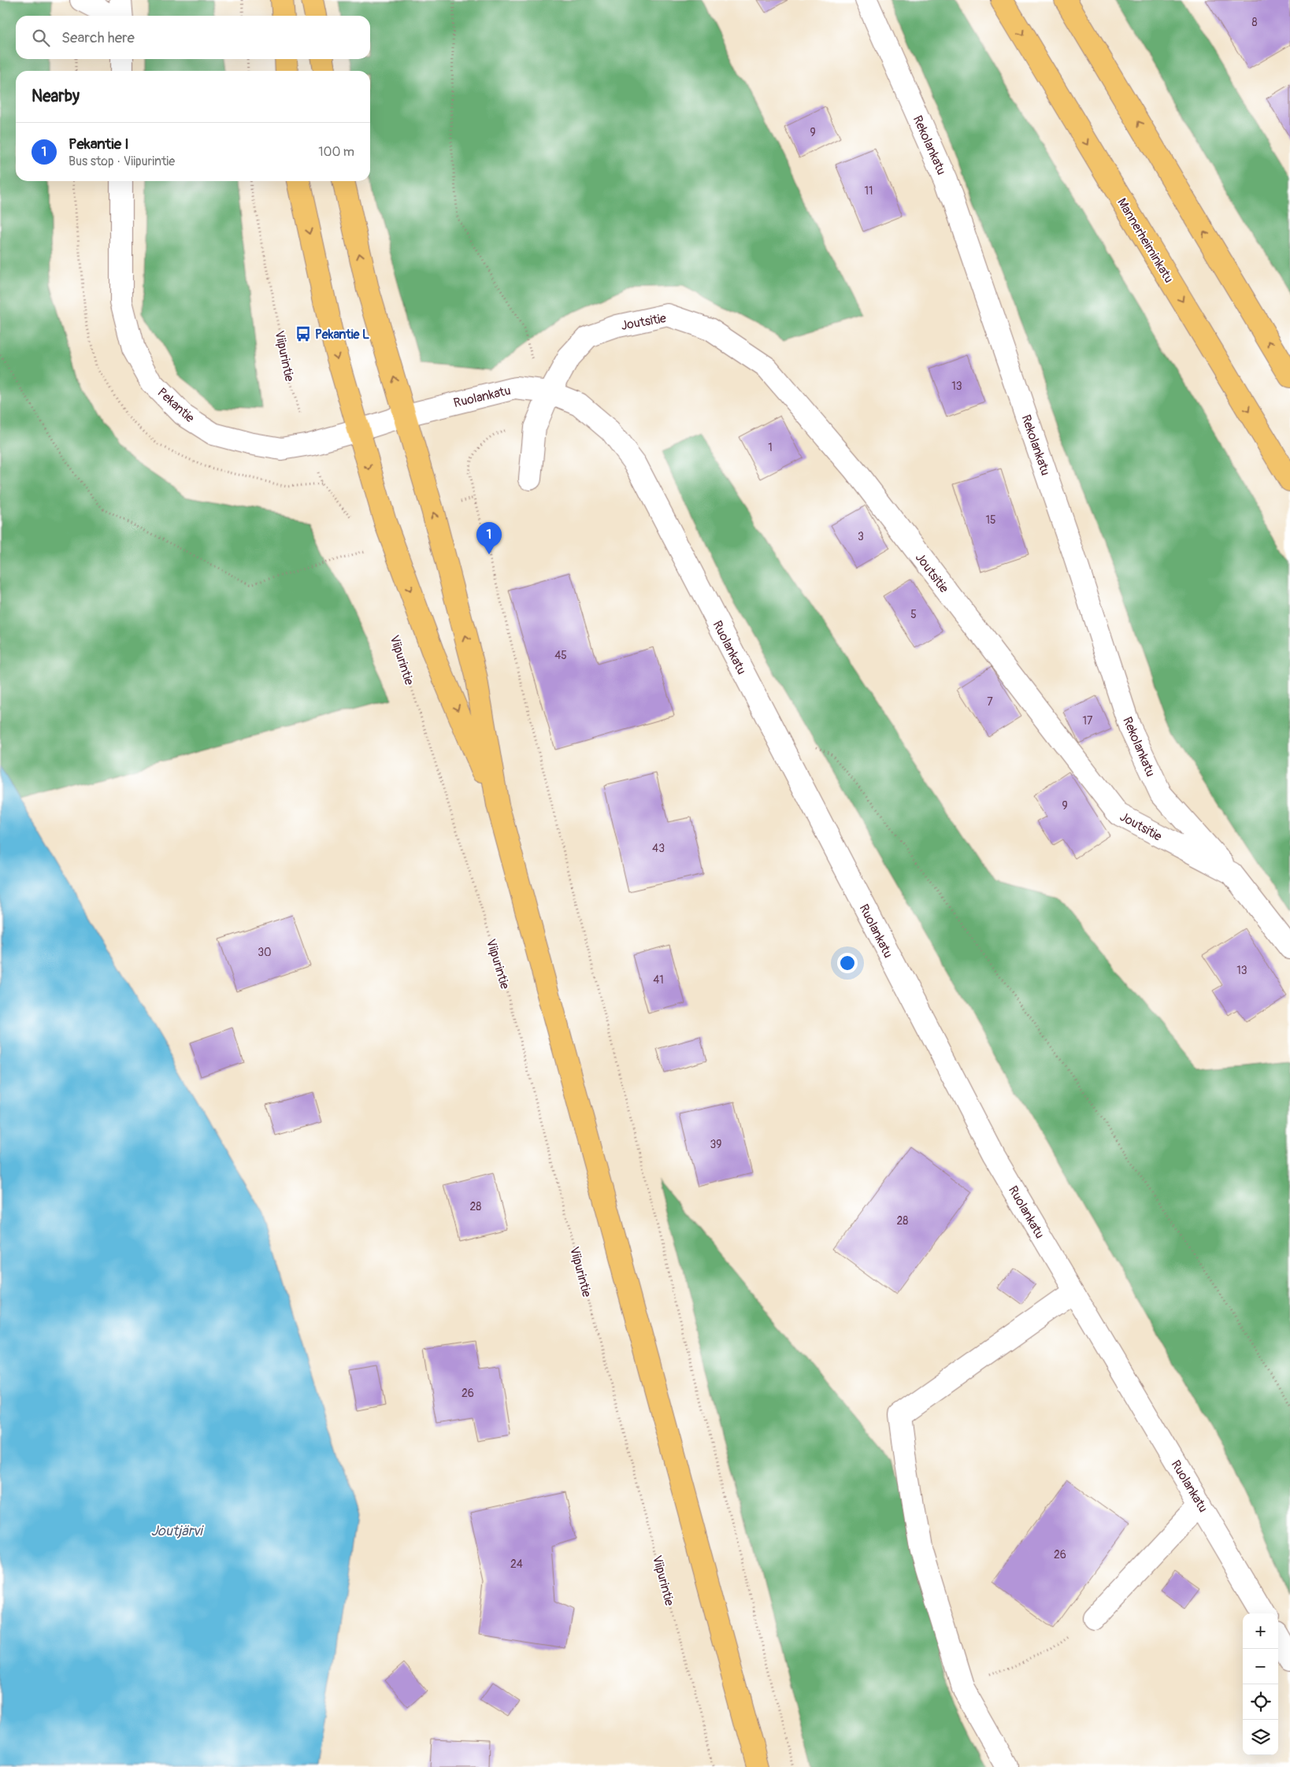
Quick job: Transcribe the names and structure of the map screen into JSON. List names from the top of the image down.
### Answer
{
  "streets": {
    "main road": ["Mannerheiminkatu"],
    "street": [
      "Rekolankatu",
      "Joutsitie",
      "Ruolankatu",
      "Pekantie"
    ],
    "path": ["Viipurintie"]
  },
  "crossings": [
    ["Rekolankatu", "Joutsitie"],
    ["Joutsitie", "Ruolankatu"],
    ["Viipurintie", "Pekantie"],
    ["Ruolankatu", "Pekantie"]
  ],
  "water": ["Joutjärvi"],
  "places": {
    "bus stop": ["Pekantie L"]
  },
  "house_numbers": [
    "8",
    "9",
    "11",
    "13",
    "1",
    "15",
    "3",
    "5",
    "45",
    "7",
    "17",
    "9",
    "43",
    "30",
    "13",
    "41",
    "39",
    "28",
    "28",
    "26",
    "26",
    "24"
  ],
  "page": {
    "search": "Search here",
    "heading": "Nearby",
    "list": [
      {
        "mark": "1",
        "name": "Pekantie I",
        "note": "Bus stop · Viipurintie",
        "value": "100 m"
      }
    ],
    "pins": "1",
    "map_buttons": ["+", "−"]
  }
}
